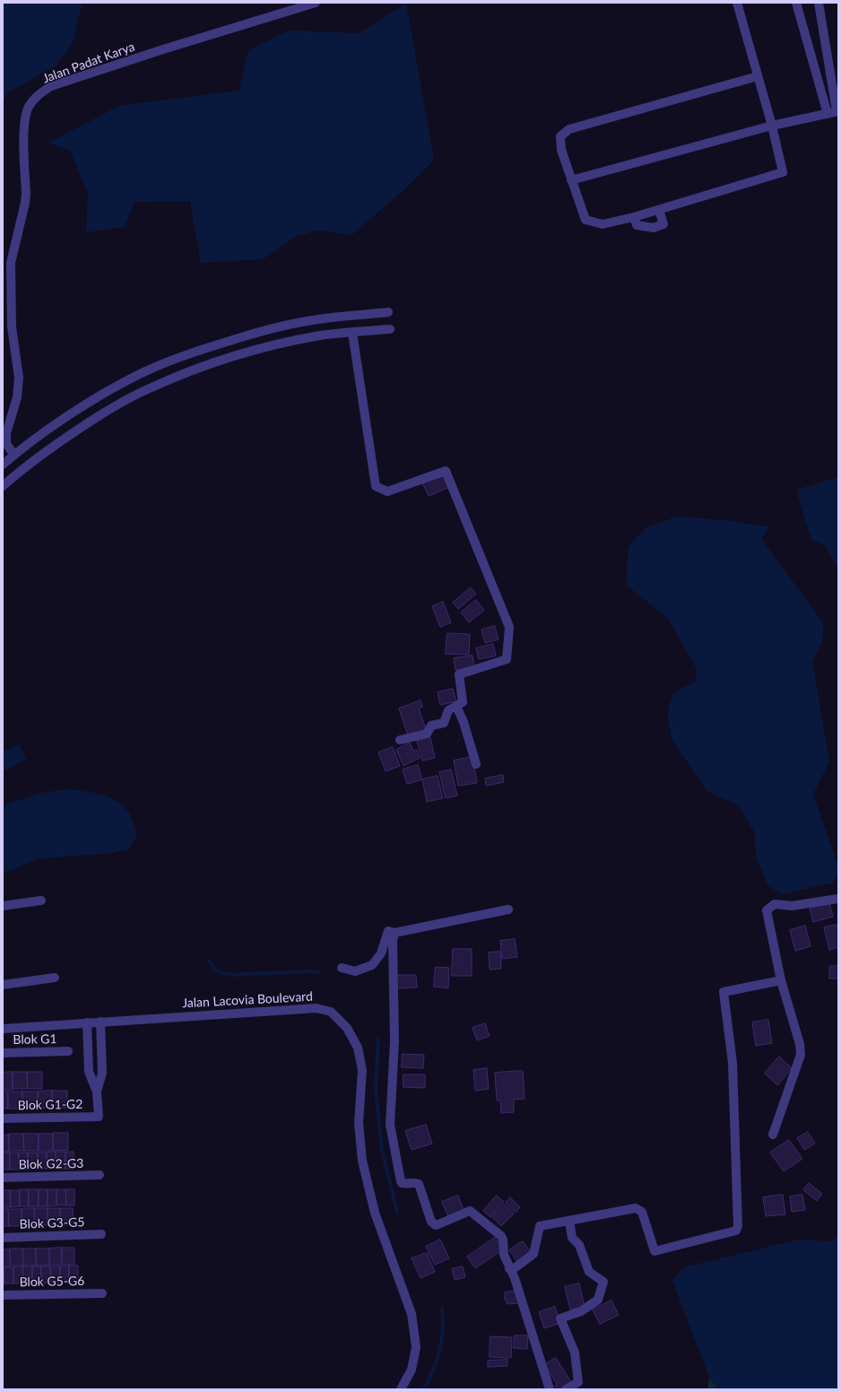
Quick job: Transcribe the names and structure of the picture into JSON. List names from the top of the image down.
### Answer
{
  "streets": {
    "street": [
      "Jalan Padat Karya",
      "Jalan Lacovia Boulevard",
      "Blok G1",
      "Blok G1-G2",
      "Blok G2-G3",
      "Blok G3-G5",
      "Blok G5-G6"
    ]
  }
}
